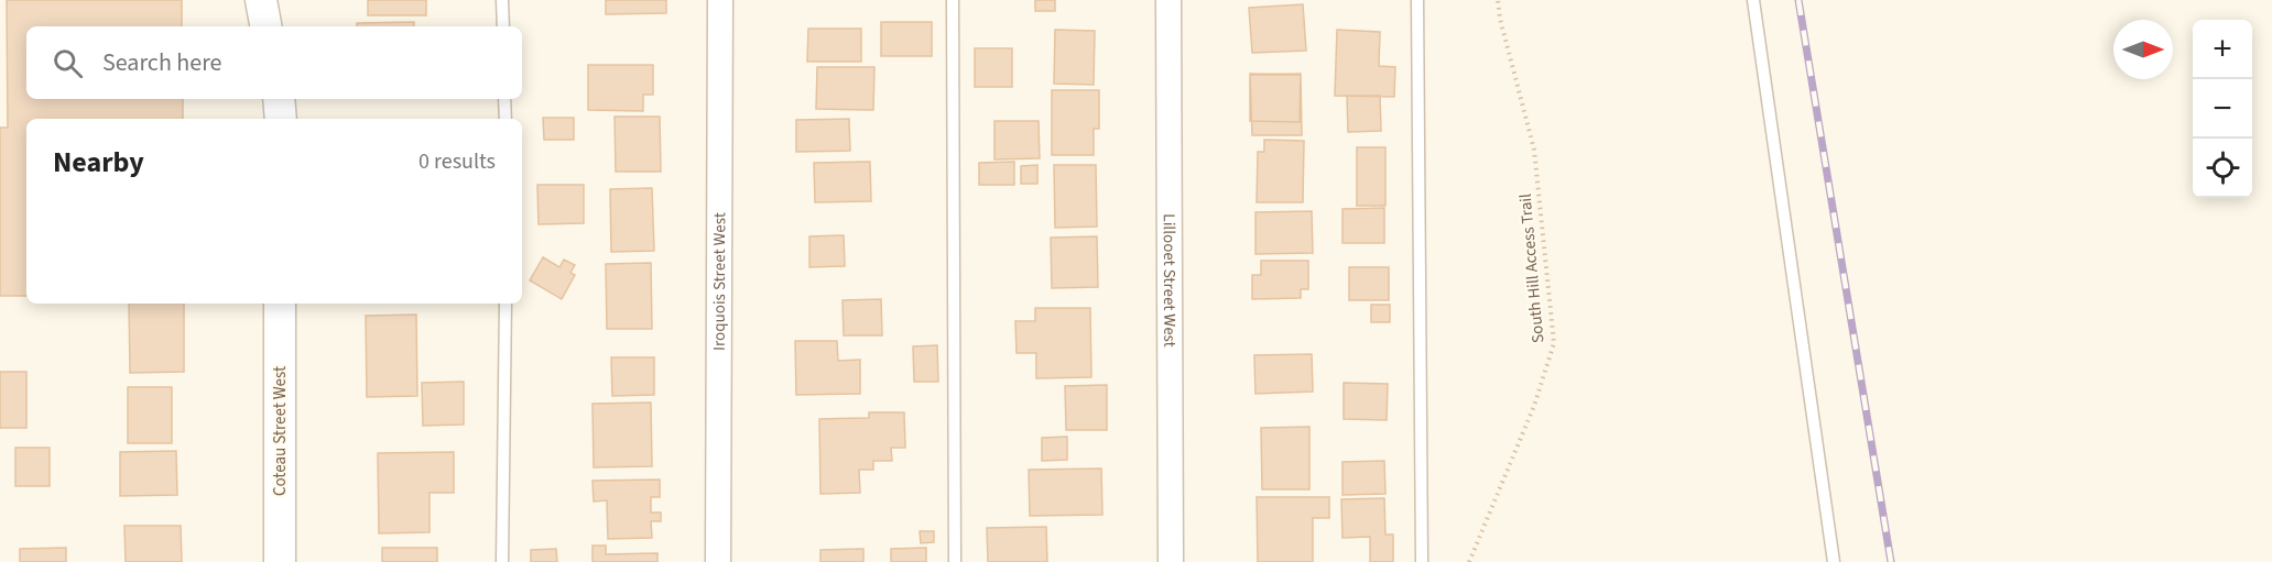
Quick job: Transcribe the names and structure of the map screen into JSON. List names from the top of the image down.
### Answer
{
  "streets": {
    "street": ["Iroquois Street West", "Lillooet Street West", "Coteau Street West"],
    "path": ["South Hill Access Trail"]
  },
  "north": "right",
  "page": {
    "map_buttons": ["+", "−"],
    "search": "Search here",
    "heading": ["Nearby", "0 results"]
  }
}
